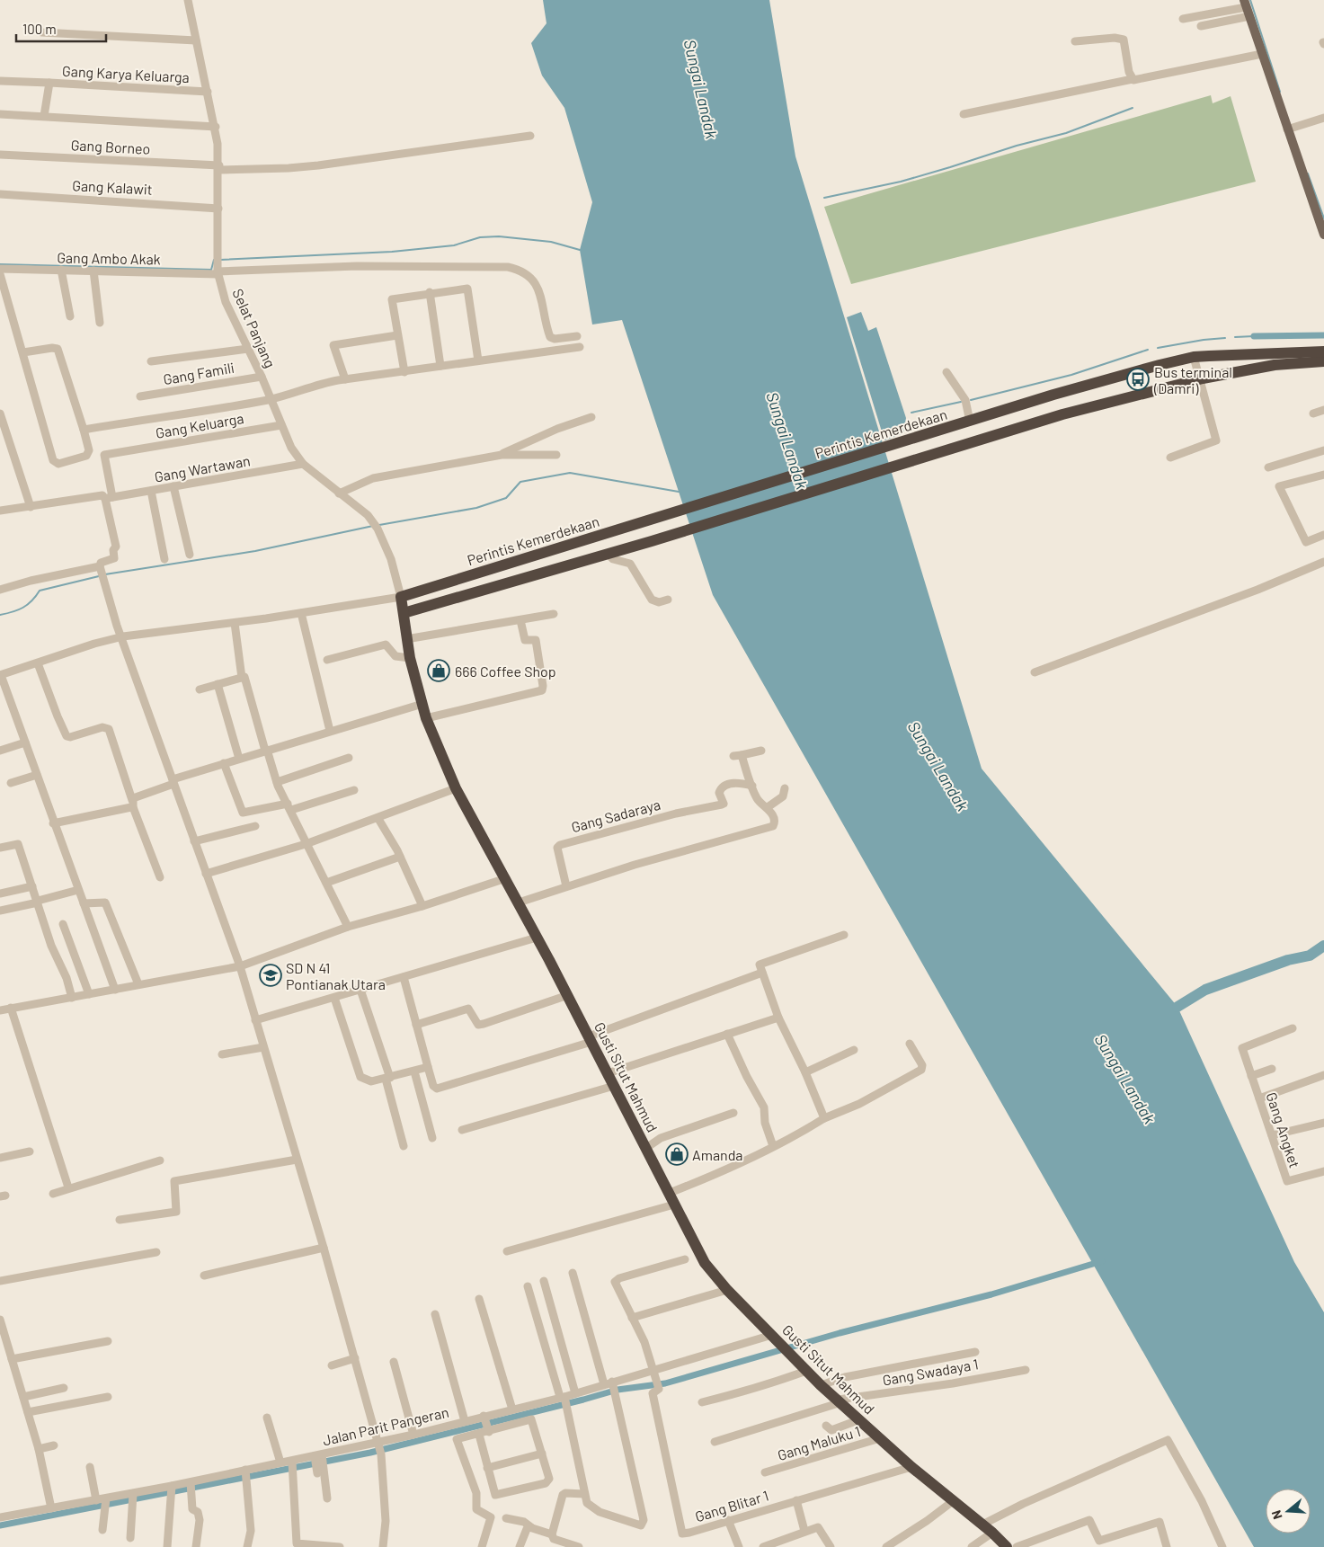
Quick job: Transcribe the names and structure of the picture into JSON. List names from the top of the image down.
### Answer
{
  "streets": {
    "highway": ["Perintis Kemerdekaan", "Gusti Situt Mahmud"],
    "street": [
      "Gang Karya Keluarga",
      "Gang Borneo",
      "Gang Kalawit",
      "Gang Ambo Akak",
      "Selat Panjang",
      "Gang Famili",
      "Gang Keluarga",
      "Gang Wartawan",
      "Gang Sadaraya",
      "Gang Angket",
      "Gang Swadaya 1",
      "Jalan Parit Pangeran",
      "Gang Maluku 1",
      "Gang Blitar 1"
    ]
  },
  "crossings": [
    ["Gang Karya Keluarga", "Selat Panjang"],
    ["Gang Borneo", "Selat Panjang"],
    ["Gang Kalawit", "Selat Panjang"],
    ["Gang Ambo Akak", "Selat Panjang"],
    ["Selat Panjang", "Gang Famili"],
    ["Selat Panjang", "Gang Keluarga"],
    ["Selat Panjang", "Perintis Kemerdekaan"],
    ["Selat Panjang", "Gang Wartawan"],
    ["Selat Panjang", "Gusti Situt Mahmud"],
    ["Gang Keluarga", "Gang Wartawan"],
    ["Perintis Kemerdekaan", "Gusti Situt Mahmud"],
    ["Gusti Situt Mahmud", "Gang Swadaya 1"],
    ["Gusti Situt Mahmud", "Jalan Parit Pangeran"],
    ["Gusti Situt Mahmud", "Gang Maluku 1"],
    ["Gusti Situt Mahmud", "Gang Blitar 1"],
    ["Jalan Parit Pangeran", "Gang Blitar 1"]
  ],
  "water": ["Sungai Landak"],
  "places": {
    "bus stop": ["Bus terminal (Damri)"],
    "shop": ["666 Coffee Shop", "Amanda"],
    "school or university": ["SD N 41 Pontianak Utara"]
  },
  "scale_bar": "100 m",
  "north": "left"
}
